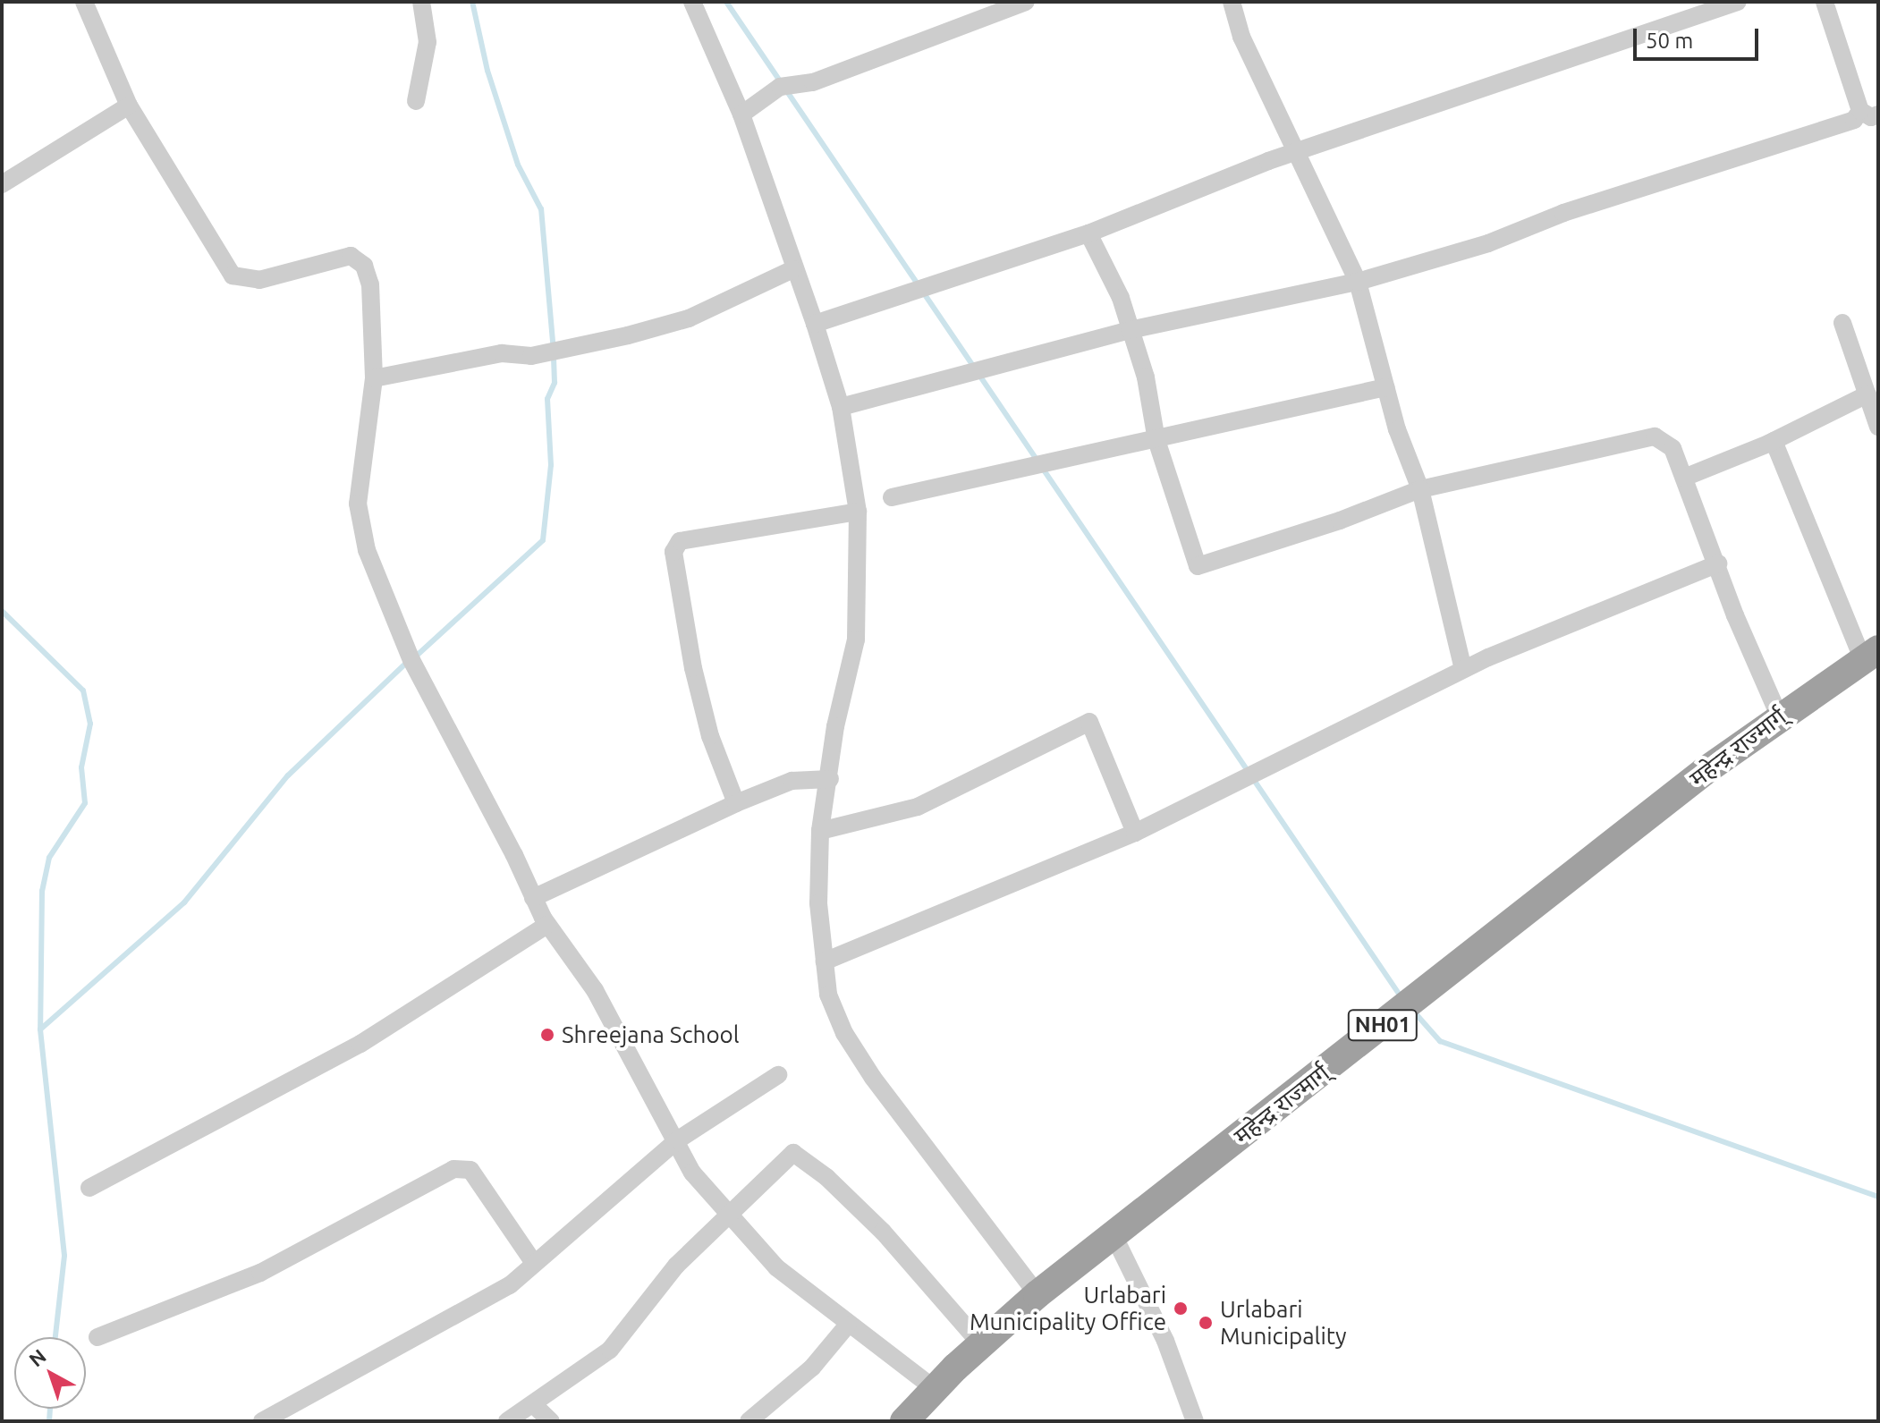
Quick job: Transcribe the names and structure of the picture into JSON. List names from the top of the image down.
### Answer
{
  "streets": {
    "highway": ["महेन्द्र राज्मार्ग्", "NH01"]
  },
  "places": ["Shreejana School", "Urlabari Municipality Office", "Urlabari Municipality"],
  "scale_bar": "50 m",
  "north": "top left"
}
